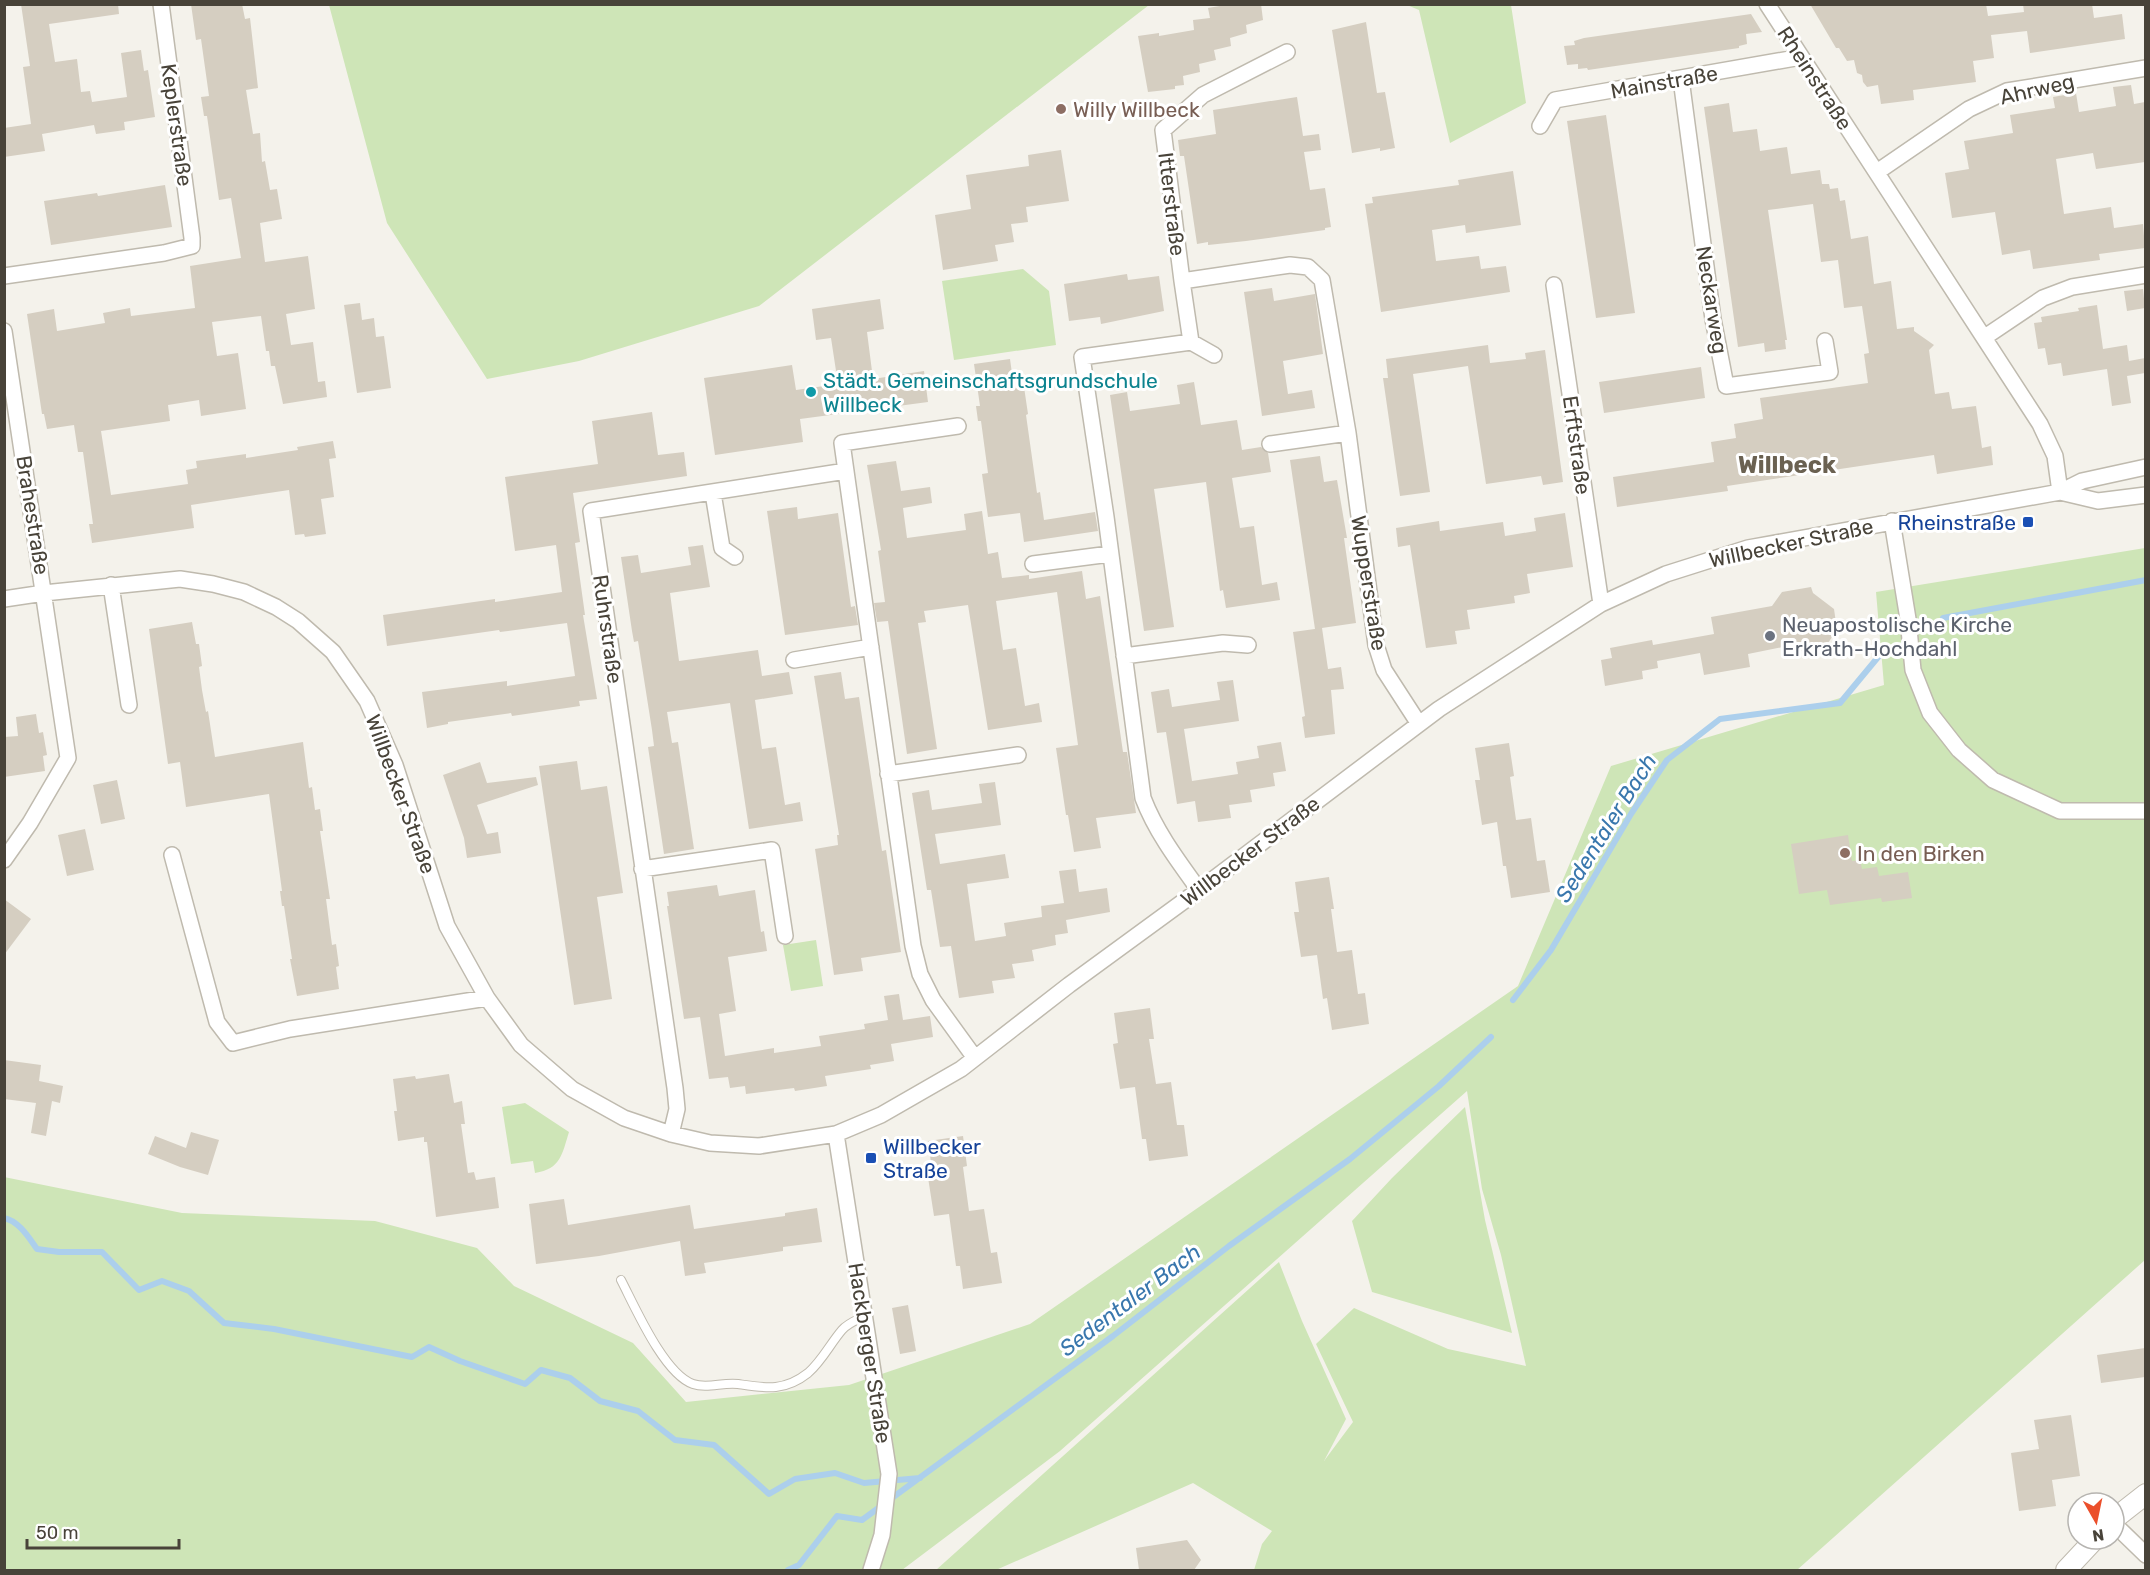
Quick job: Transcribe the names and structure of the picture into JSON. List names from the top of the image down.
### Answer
{
  "streets": {
    "street": [
      "Rheinstraße",
      "Mainstraße",
      "Ahrweg",
      "Keplerstraße",
      "Itterstraße",
      "Neckarweg",
      "Erftstraße",
      "Brahestraße",
      "Willbecker Straße",
      "Wupperstraße",
      "Ruhrstraße",
      "Hackberger Straße"
    ]
  },
  "crossings": [
    ["Rheinstraße", "Mainstraße"],
    ["Rheinstraße", "Ahrweg"],
    ["Rheinstraße", "Willbecker Straße"],
    ["Mainstraße", "Neckarweg"],
    ["Itterstraße", "Wupperstraße"],
    ["Erftstraße", "Willbecker Straße"],
    ["Brahestraße", "Willbecker Straße"],
    ["Willbecker Straße", "Wupperstraße"],
    ["Willbecker Straße", "Ruhrstraße"],
    ["Willbecker Straße", "Hackberger Straße"]
  ],
  "districts": ["Willbeck"],
  "water": ["Sedentaler Bach"],
  "places": {
    "other": [
      "Willy Willbeck",
      "Städt. Gemeinschaftsgrundschule Willbeck",
      "Neuapostolische Kirche Erkrath-Hochdahl",
      "In den Birken"
    ],
    "transit": ["Rheinstraße", "Willbecker Straße"]
  },
  "scale_bar": "50 m",
  "north": "bottom"
}
